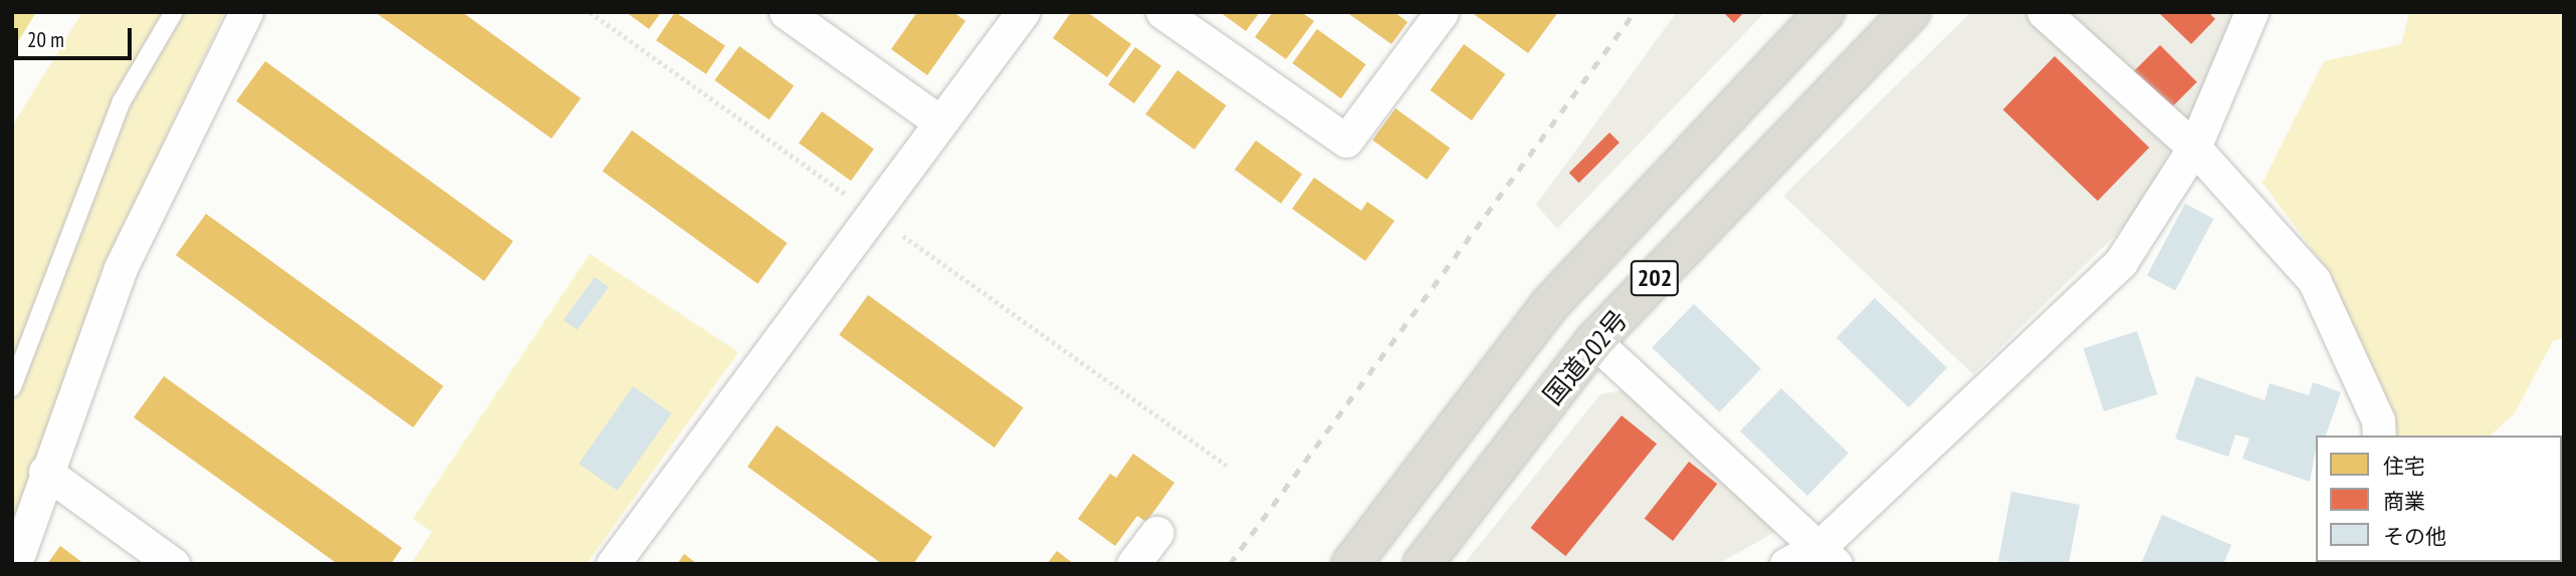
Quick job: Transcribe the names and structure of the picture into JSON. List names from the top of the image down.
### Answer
{
  "streets": {
    "highway": ["202", "国道202号"]
  },
  "legend": ["住宅", "商業", "その他"],
  "scale_bar": "20 m"
}
